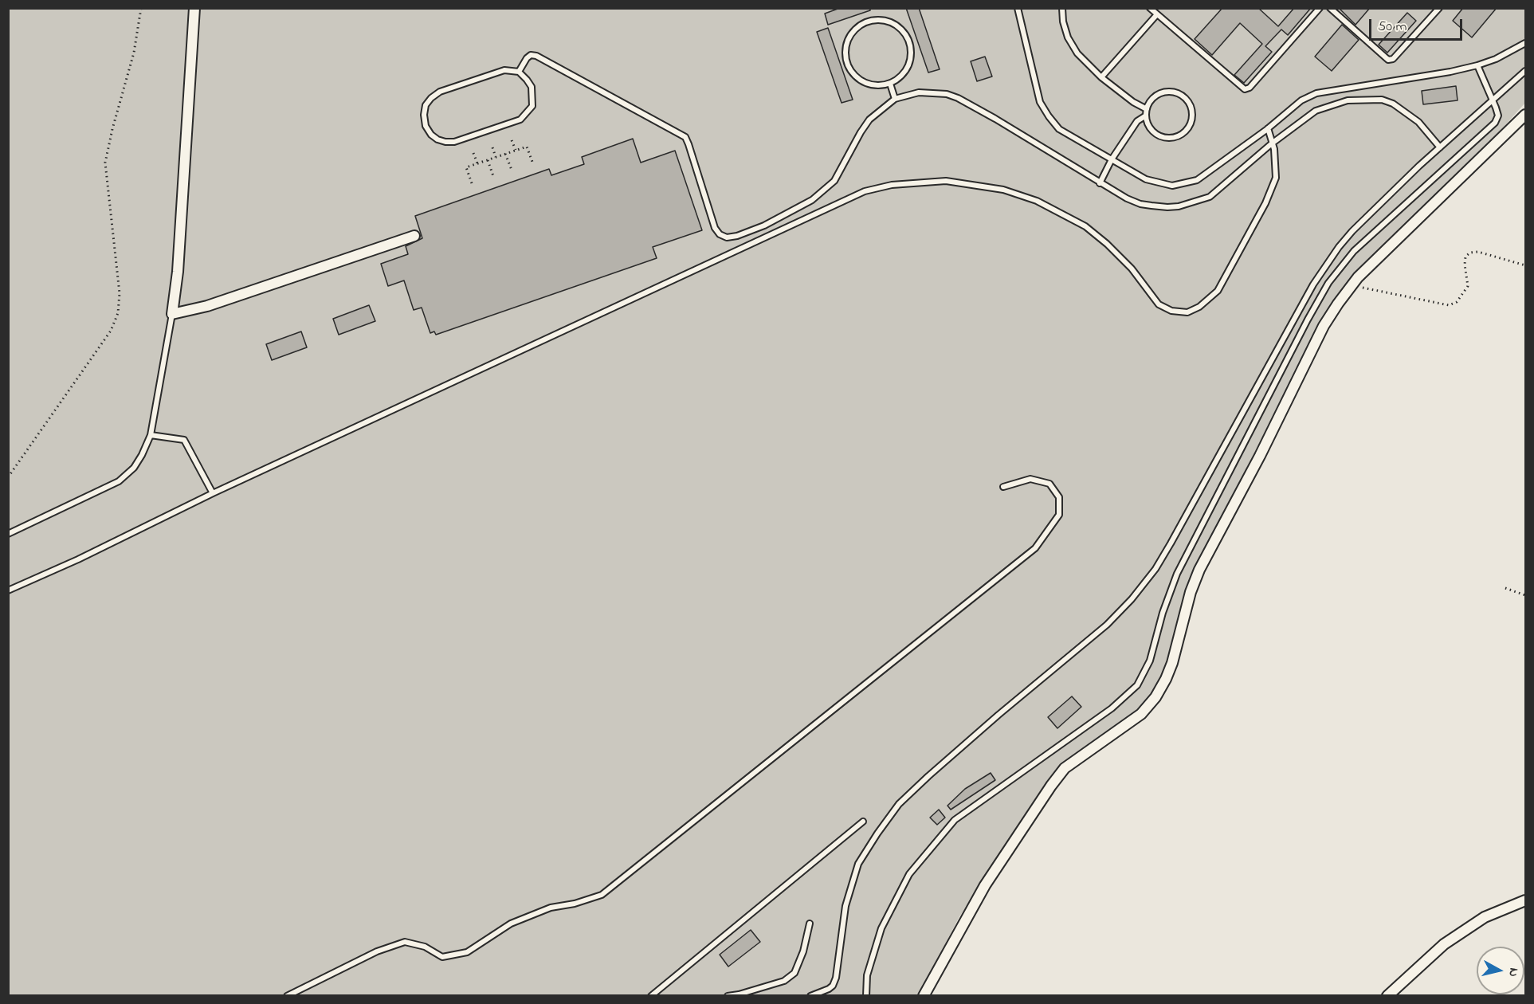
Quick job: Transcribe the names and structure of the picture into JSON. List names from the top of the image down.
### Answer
{
  "scale_bar": "50 m",
  "north": "right"
}
